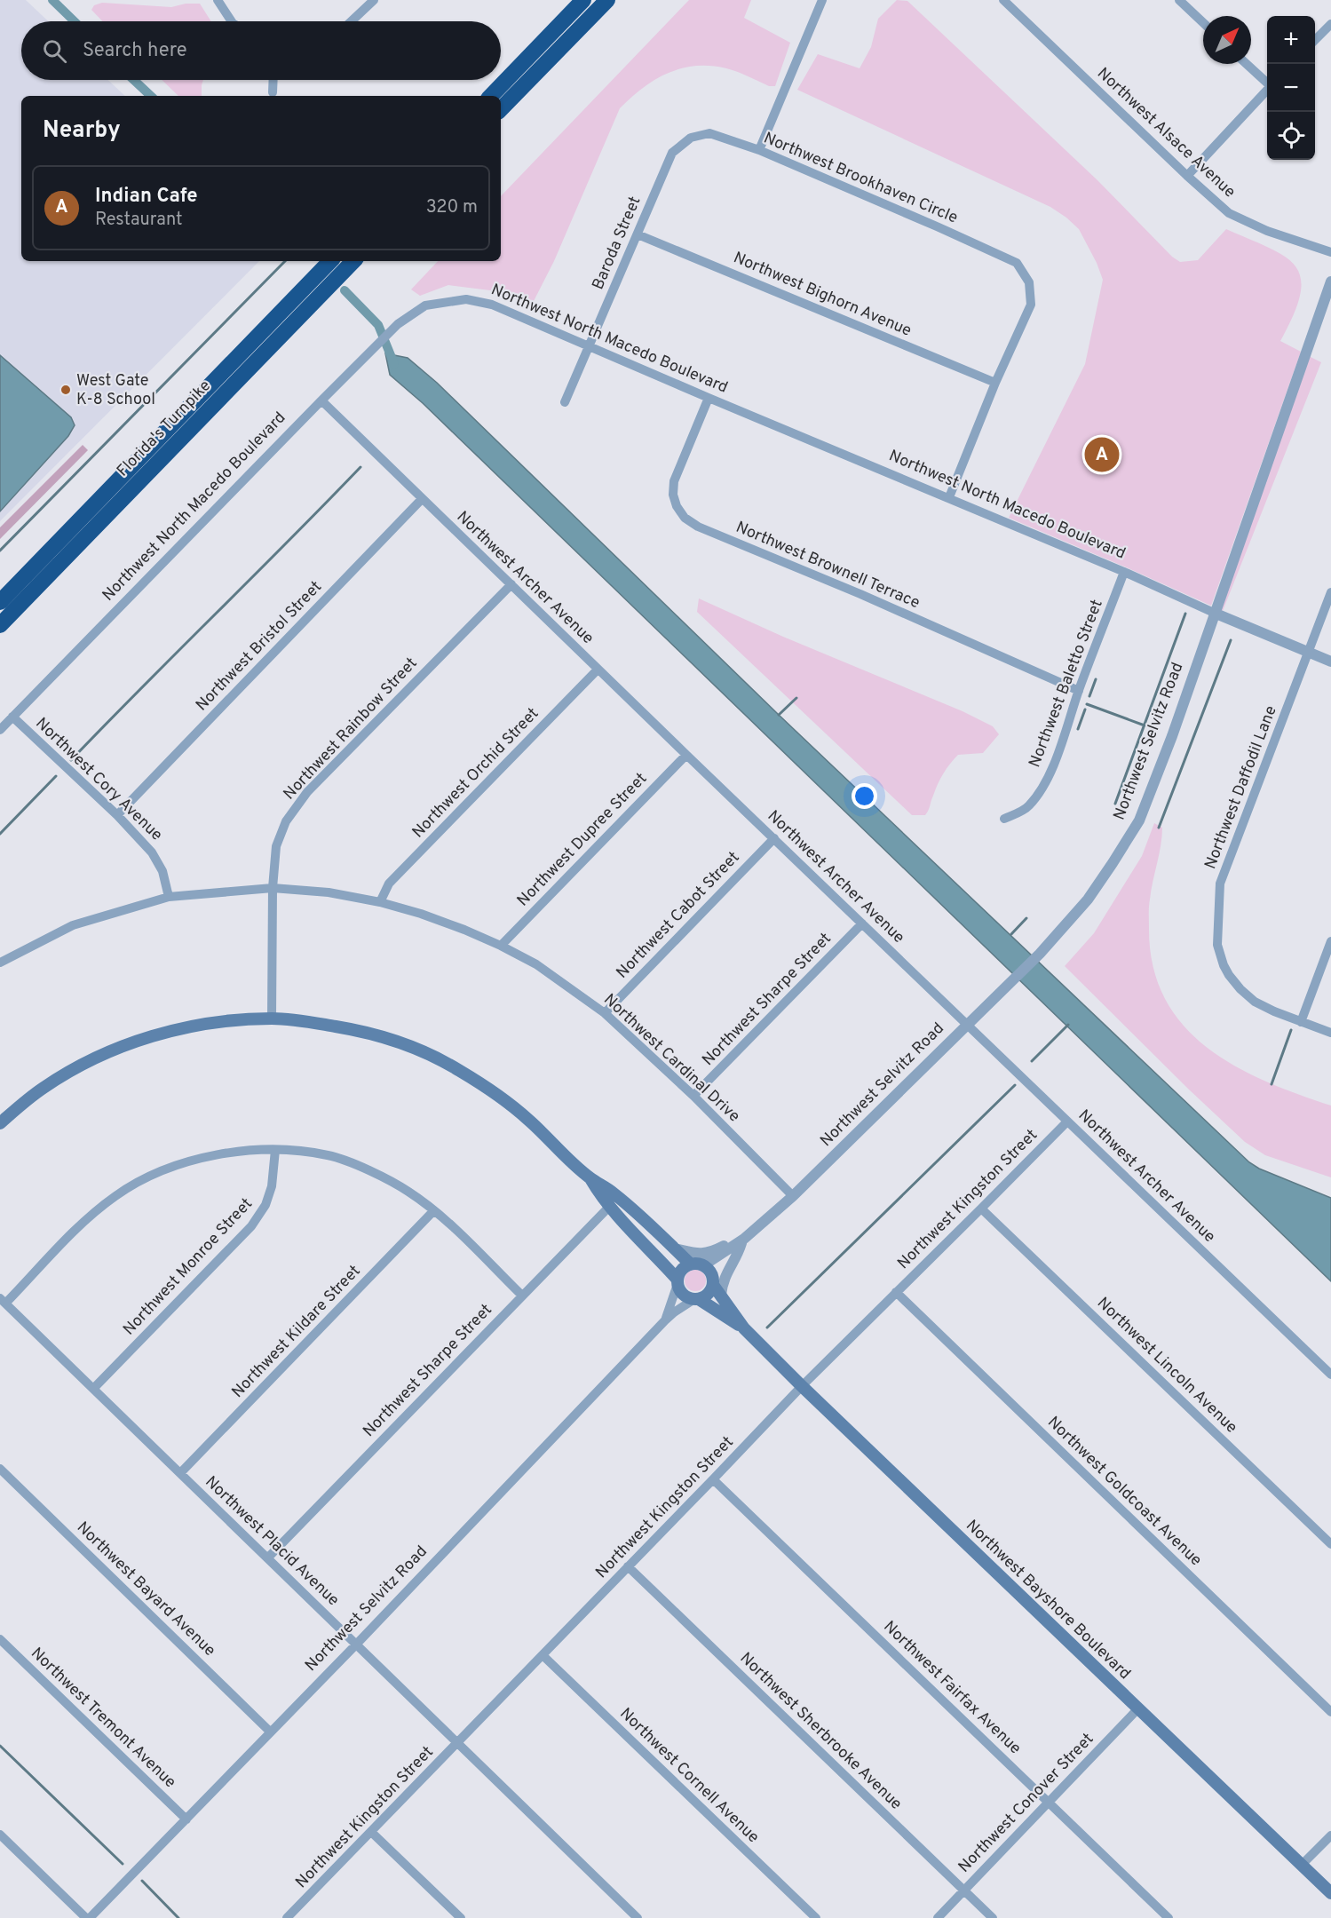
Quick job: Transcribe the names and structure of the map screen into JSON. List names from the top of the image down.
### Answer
{
  "streets": {
    "highway": ["Florida's Turnpike"],
    "main road": ["Northwest Bayshore Boulevard"],
    "street": [
      "Northwest Alsace Avenue",
      "Northwest Brookhaven Circle",
      "Baroda Street",
      "Northwest Bighorn Avenue",
      "Northwest North Macedo Boulevard",
      "Northwest Brownell Terrace",
      "Northwest Archer Avenue",
      "Northwest Bristol Street",
      "Northwest Baletto Street",
      "Northwest Rainbow Street",
      "Northwest Selvitz Road",
      "Northwest Orchid Street",
      "Northwest Cory Avenue",
      "Northwest Daffodil Lane",
      "Northwest Dupree Street",
      "Northwest Cabot Street",
      "Northwest Sharpe Street",
      "Northwest Cardinal Drive",
      "Northwest Kingston Street",
      "Northwest Monroe Street",
      "Northwest Kildare Street",
      "Northwest Lincoln Avenue",
      "Northwest Goldcoast Avenue",
      "Northwest Placid Avenue",
      "Northwest Bayard Avenue",
      "Northwest Fairfax Avenue",
      "Northwest Tremont Avenue",
      "Northwest Sherbrooke Avenue",
      "Northwest Cornell Avenue",
      "Northwest Conover Street"
    ]
  },
  "crossings": [
    ["Northwest Brookhaven Circle", "Baroda Street"],
    ["Northwest Brookhaven Circle", "Northwest Bighorn Avenue"],
    ["Baroda Street", "Northwest Bighorn Avenue"],
    ["Baroda Street", "Northwest North Macedo Boulevard"],
    ["Northwest North Macedo Boulevard", "Northwest Brownell Terrace"],
    ["Northwest North Macedo Boulevard", "Northwest Archer Avenue"],
    ["Northwest North Macedo Boulevard", "Northwest Baletto Street"],
    ["Northwest North Macedo Boulevard", "Northwest Selvitz Road"],
    ["Northwest North Macedo Boulevard", "Northwest Cory Avenue"],
    ["Northwest North Macedo Boulevard", "Northwest Daffodil Lane"],
    ["Northwest Brownell Terrace", "Northwest Baletto Street"],
    ["Northwest Archer Avenue", "Northwest Bristol Street"],
    ["Northwest Archer Avenue", "Northwest Rainbow Street"],
    ["Northwest Archer Avenue", "Northwest Selvitz Road"],
    ["Northwest Archer Avenue", "Northwest Orchid Street"],
    ["Northwest Archer Avenue", "Northwest Dupree Street"],
    ["Northwest Archer Avenue", "Northwest Cabot Street"],
    ["Northwest Archer Avenue", "Northwest Sharpe Street"],
    ["Northwest Archer Avenue", "Northwest Kingston Street"],
    ["Northwest Bristol Street", "Northwest Cory Avenue"],
    ["Northwest Rainbow Street", "Northwest Cardinal Drive"],
    ["Northwest Selvitz Road", "Northwest Cardinal Drive"],
    ["Northwest Selvitz Road", "Northwest Placid Avenue"],
    ["Northwest Selvitz Road", "Northwest Bayard Avenue"],
    ["Northwest Selvitz Road", "Northwest Bayshore Boulevard"],
    ["Northwest Selvitz Road", "Northwest Tremont Avenue"],
    ["Northwest Orchid Street", "Northwest Cardinal Drive"],
    ["Northwest Cory Avenue", "Northwest Cardinal Drive"],
    ["Northwest Dupree Street", "Northwest Cardinal Drive"],
    ["Northwest Cabot Street", "Northwest Cardinal Drive"],
    ["Northwest Sharpe Street", "Northwest Cardinal Drive"],
    ["Northwest Sharpe Street", "Northwest Placid Avenue"],
    ["Northwest Kingston Street", "Northwest Lincoln Avenue"],
    ["Northwest Kingston Street", "Northwest Goldcoast Avenue"],
    ["Northwest Kingston Street", "Northwest Placid Avenue"],
    ["Northwest Kingston Street", "Northwest Bayshore Boulevard"],
    ["Northwest Kingston Street", "Northwest Fairfax Avenue"],
    ["Northwest Kingston Street", "Northwest Sherbrooke Avenue"],
    ["Northwest Kingston Street", "Northwest Cornell Avenue"],
    ["Northwest Monroe Street", "Northwest Placid Avenue"],
    ["Northwest Kildare Street", "Northwest Placid Avenue"],
    ["Northwest Bayshore Boulevard", "Northwest Conover Street"],
    ["Northwest Fairfax Avenue", "Northwest Conover Street"],
    ["Northwest Sherbrooke Avenue", "Northwest Conover Street"]
  ],
  "places": ["West Gate K-8 School"],
  "north": "top right",
  "page": {
    "map_buttons": ["+", "−"],
    "search": "Search here",
    "heading": "Nearby",
    "list": [
      {
        "mark": "A",
        "name": "Indian Cafe",
        "note": "Restaurant",
        "value": "320 m"
      }
    ],
    "pins": "A"
  }
}
